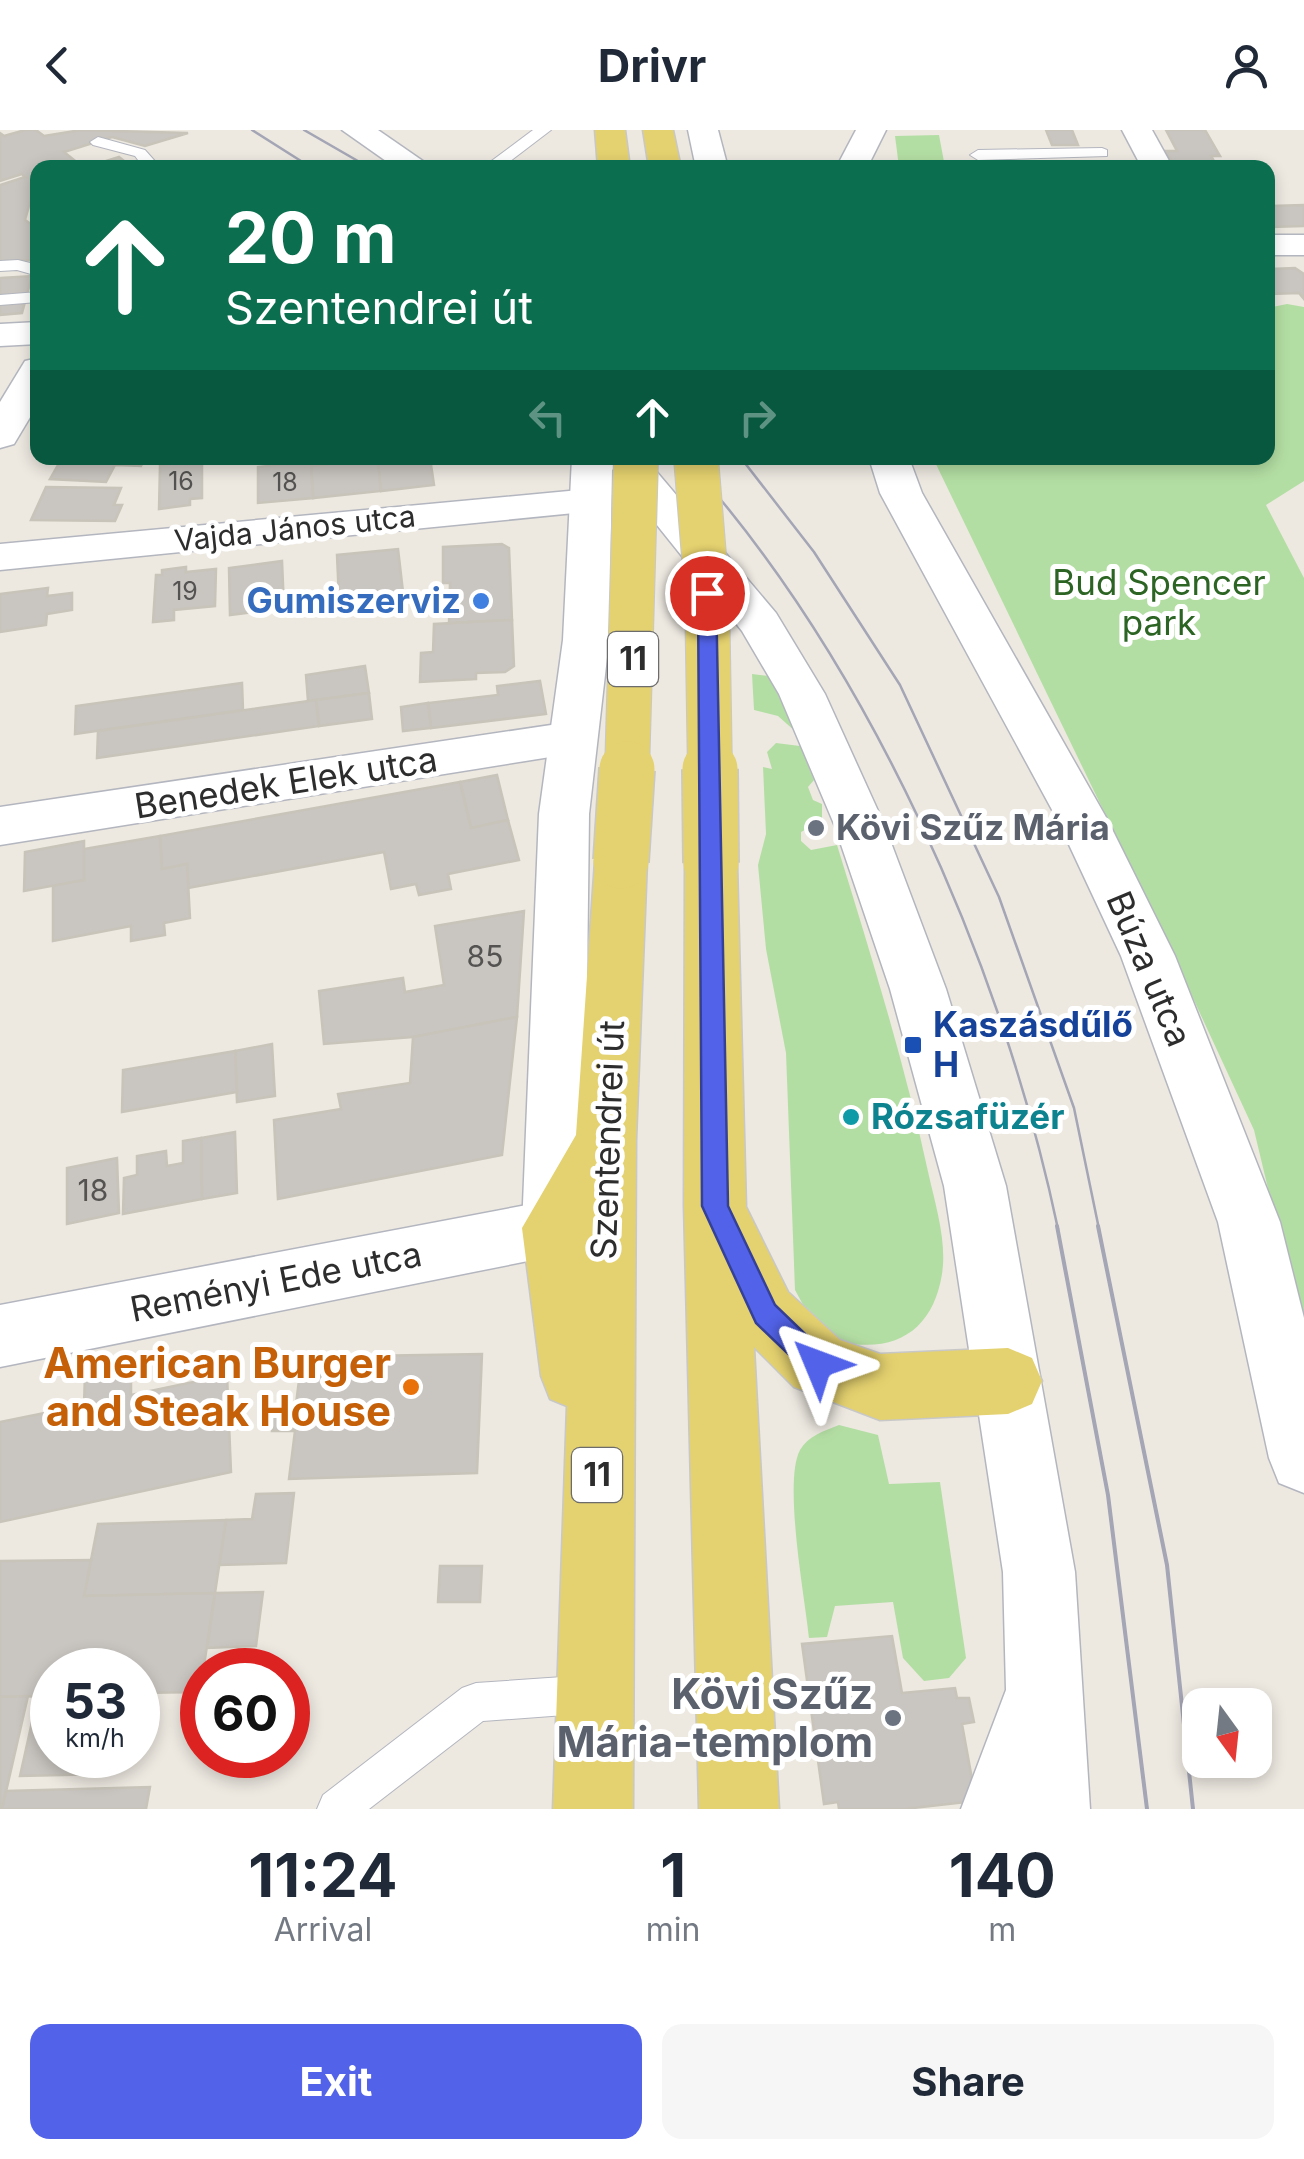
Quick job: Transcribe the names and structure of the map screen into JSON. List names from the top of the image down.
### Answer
{
  "streets": {
    "main road": ["11", "Szentendrei út"],
    "street": [
      "Vajda János utca",
      "Benedek Elek utca",
      "Búza utca",
      "Reményi Ede utca"
    ]
  },
  "parks": ["Bud Spencer park"],
  "places": {
    "other": [
      "Gumiszerviz",
      "Kövi Szűz Mária",
      "Rózsafüzér",
      "American Burger and Steak House",
      "Kövi Szűz Mária-templom"
    ],
    "transit": ["Kaszásdűlő H"]
  },
  "house_numbers": [
    "16",
    "18",
    "19",
    "85",
    "18"
  ],
  "north": "bottom",
  "page": {
    "header": "Drivr",
    "turn": ["20 m", "Szentendrei út"],
    "speed": "53 km/h",
    "limit": "60",
    "eta": [
      "11:24",
      "Arrival",
      "1",
      "min",
      "140",
      "m"
    ],
    "buttons": ["Exit", "Share"]
  }
}
